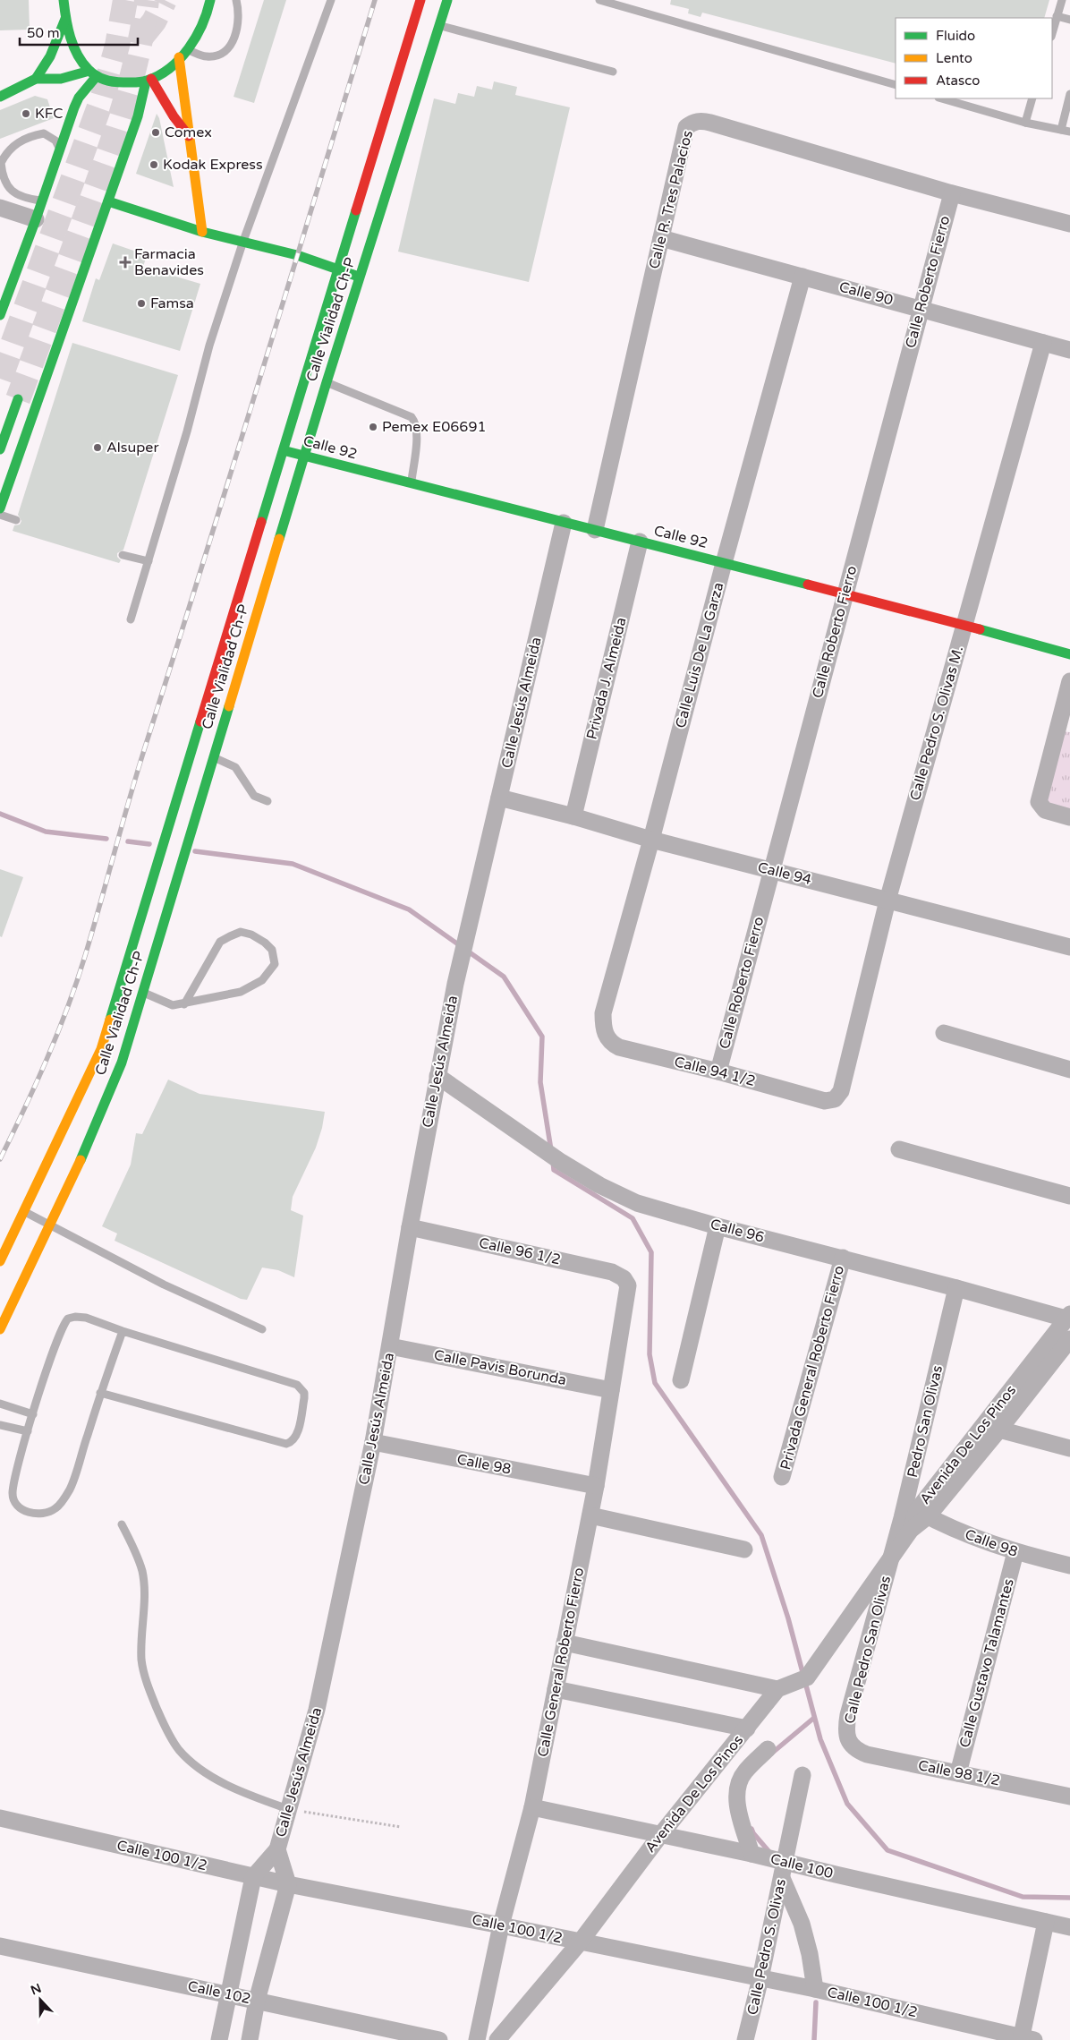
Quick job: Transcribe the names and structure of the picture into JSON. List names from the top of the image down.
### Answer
{
  "streets": {
    "main road": ["Calle Vialidad Ch-P", "Calle 92"],
    "street": [
      "Calle R. Tres Palacios",
      "Calle Roberto Fierro",
      "Calle 90",
      "Calle Luis De La Garza",
      "Privada J. Almeida",
      "Calle Jesús Almeida",
      "Calle Pedro S. Olivas M.",
      "Calle 94",
      "Calle 94 1/2",
      "Calle 96",
      "Calle 96 1/2",
      "Calle Pavis Borunda",
      "Privada General Roberto Fierro",
      "Pedro San Olivas",
      "Avenida De Los Pinos",
      "Calle 98",
      "Calle Pedro San Olivas",
      "Calle General Roberto Fierro",
      "Calle Gustavo Talamantes",
      "Calle 98 1/2",
      "Calle 100 1/2",
      "Calle 100",
      "Calle Pedro S. Olivas",
      "Calle 102"
    ]
  },
  "crossings": [
    ["Calle R. Tres Palacios", "Calle Roberto Fierro"],
    ["Calle R. Tres Palacios", "Calle 90"],
    ["Calle R. Tres Palacios", "Calle 92"],
    ["Calle Roberto Fierro", "Calle 90"],
    ["Calle Roberto Fierro", "Calle 92"],
    ["Calle Roberto Fierro", "Calle 94"],
    ["Calle Roberto Fierro", "Calle 94 1/2"],
    ["Calle 90", "Calle Luis De La Garza"],
    ["Calle 90", "Calle Pedro S. Olivas M."],
    ["Calle Vialidad Ch-P", "Calle 92"],
    ["Calle 92", "Calle Luis De La Garza"],
    ["Calle 92", "Privada J. Almeida"],
    ["Calle 92", "Calle Jesús Almeida"],
    ["Calle 92", "Calle Pedro S. Olivas M."],
    ["Calle Luis De La Garza", "Calle 94"],
    ["Calle Luis De La Garza", "Calle 94 1/2"],
    ["Privada J. Almeida", "Calle 94"],
    ["Calle Jesús Almeida", "Calle 94"],
    ["Calle Jesús Almeida", "Calle 96"],
    ["Calle Jesús Almeida", "Calle 96 1/2"],
    ["Calle Jesús Almeida", "Calle Pavis Borunda"],
    ["Calle Jesús Almeida", "Calle 98"],
    ["Calle Jesús Almeida", "Calle 100 1/2"],
    ["Calle Pedro S. Olivas M.", "Calle 94"],
    ["Calle Pedro S. Olivas M.", "Calle 94 1/2"],
    ["Calle 96", "Privada General Roberto Fierro"],
    ["Calle 96", "Pedro San Olivas"],
    ["Calle 96", "Avenida De Los Pinos"],
    ["Calle 96 1/2", "Calle General Roberto Fierro"],
    ["Calle Pavis Borunda", "Calle General Roberto Fierro"],
    ["Pedro San Olivas", "Avenida De Los Pinos"],
    ["Pedro San Olivas", "Calle 98"],
    ["Pedro San Olivas", "Calle Pedro San Olivas"],
    ["Avenida De Los Pinos", "Calle 98"],
    ["Avenida De Los Pinos", "Calle Pedro San Olivas"],
    ["Avenida De Los Pinos", "Calle 100 1/2"],
    ["Avenida De Los Pinos", "Calle 100"],
    ["Calle 98", "Calle General Roberto Fierro"],
    ["Calle 98", "Calle Gustavo Talamantes"],
    ["Calle Pedro San Olivas", "Calle 98 1/2"],
    ["Calle General Roberto Fierro", "Calle 100 1/2"],
    ["Calle General Roberto Fierro", "Calle 100"],
    ["Calle Gustavo Talamantes", "Calle 98 1/2"],
    ["Calle 100 1/2", "Calle Pedro S. Olivas"],
    ["Calle 100", "Calle Pedro S. Olivas"]
  ],
  "places": {
    "other": [
      "KFC",
      "Comex",
      "Kodak Express",
      "Famsa",
      "Pemex E06691",
      "Alsuper"
    ],
    "health": ["Farmacia Benavides"]
  },
  "legend": ["Fluido", "Lento", "Atasco"],
  "scale_bar": "50 m",
  "north": "top"
}
